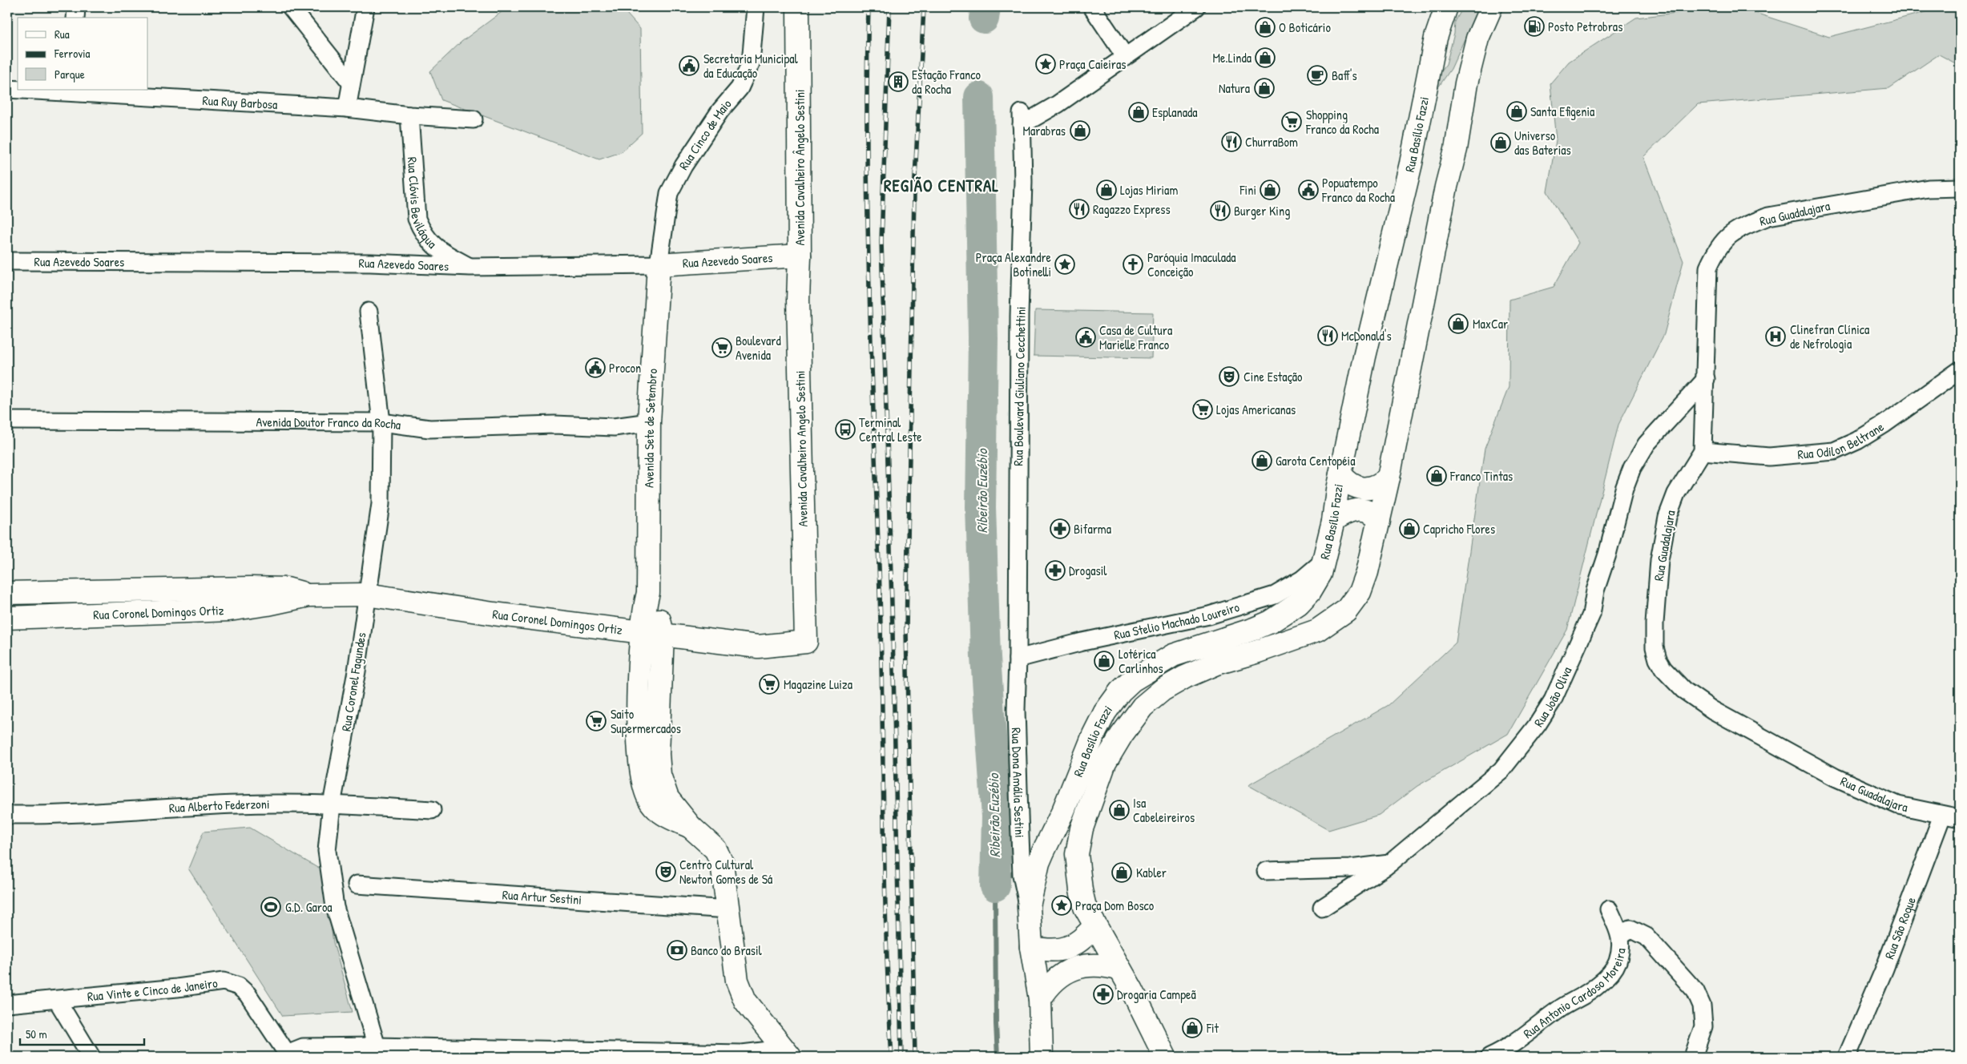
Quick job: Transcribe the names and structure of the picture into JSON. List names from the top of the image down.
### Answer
{
  "streets": {
    "main road": [
      "Rua Basílio Fazzi",
      "Avenida Cavalheiro Ângelo Sestini",
      "Rua Azevedo Soares",
      "Avenida Sete de Setembro",
      "Avenida Cavalheiro Angelo Sestini",
      "Rua Coronel Domingos Ortiz"
    ],
    "street": [
      "Rua Ruy Barbosa",
      "Rua Cinco de Maio",
      "Rua Clóvis Beviláqua",
      "Rua Guadalajara",
      "Rua Boulevard Giuliano Cecchettini",
      "Avenida Doutor Franco da Rocha",
      "Rua Odilon Beltrane",
      "Rua Stelio Machado Loureiro",
      "Rua Coronel Fagundes",
      "Rua João Oliva",
      "Rua Dona Amália Sestini",
      "Rua Alberto Federzoni",
      "Rua Artur Sestini",
      "Rua São Roque",
      "Rua Vinte e Cinco de Janeiro",
      "Rua Antonio Cardoso Moreira"
    ]
  },
  "crossings": [
    ["Rua Ruy Barbosa", "Rua Clóvis Beviláqua"],
    ["Rua Basílio Fazzi", "Rua Stelio Machado Loureiro"],
    ["Rua Basílio Fazzi", "Rua Dona Amália Sestini"],
    ["Rua Cinco de Maio", "Rua Azevedo Soares"],
    ["Rua Cinco de Maio", "Avenida Sete de Setembro"],
    ["Avenida Cavalheiro Ângelo Sestini", "Rua Azevedo Soares"],
    ["Avenida Cavalheiro Ângelo Sestini", "Avenida Cavalheiro Angelo Sestini"],
    ["Rua Clóvis Beviláqua", "Rua Azevedo Soares"],
    ["Rua Guadalajara", "Rua Odilon Beltrane"],
    ["Rua Guadalajara", "Rua João Oliva"],
    ["Rua Guadalajara", "Rua São Roque"],
    ["Rua Azevedo Soares", "Avenida Sete de Setembro"],
    ["Rua Azevedo Soares", "Avenida Cavalheiro Angelo Sestini"],
    ["Rua Boulevard Giuliano Cecchettini", "Rua Stelio Machado Loureiro"],
    ["Rua Boulevard Giuliano Cecchettini", "Rua Dona Amália Sestini"],
    ["Avenida Doutor Franco da Rocha", "Avenida Sete de Setembro"],
    ["Avenida Doutor Franco da Rocha", "Rua Coronel Fagundes"],
    ["Avenida Sete de Setembro", "Rua Coronel Domingos Ortiz"],
    ["Avenida Sete de Setembro", "Rua Artur Sestini"],
    ["Avenida Cavalheiro Angelo Sestini", "Rua Coronel Domingos Ortiz"],
    ["Rua Coronel Domingos Ortiz", "Rua Coronel Fagundes"],
    ["Rua Stelio Machado Loureiro", "Rua Dona Amália Sestini"],
    ["Rua Coronel Fagundes", "Rua Alberto Federzoni"]
  ],
  "districts": ["REGIÃO CENTRAL"],
  "water": ["Ribeirão Euzébio"],
  "places": {
    "fuel station": ["Posto Petrobras"],
    "shop": [
      "O Boticário",
      "Me.Linda",
      "Natura",
      "Santa Efigenia",
      "Esplanada",
      "Marabras",
      "Universo das Baterias",
      "Lojas Miriam",
      "Fini",
      "MaxCar",
      "Garota Centopéia",
      "Franco Tintas",
      "Capricho Flores",
      "Lotérica Carlinhos",
      "Isa Cabeleireiros",
      "Kabler",
      "Fit"
    ],
    "place": ["Praça Caieiras", "Praça Alexandre Botinelli", "Praça Dom Bosco"],
    "public building": [
      "Secretaria Municipal da Educação",
      "Popuatempo Franco da Rocha",
      "Casa de Cultura Marielle Franco",
      "Procon"
    ],
    "cafe": ["Baff's"],
    "building": ["Estação Franco da Rocha"],
    "supermarket": [
      "Shopping Franco da Rocha",
      "Boulevard Avenida",
      "Lojas Americanas",
      "Magazine Luiza",
      "Saito Supermercados"
    ],
    "restaurant": [
      "ChurraBom",
      "Ragazzo Express",
      "Burger King",
      "McDonald's"
    ],
    "church": ["Paróquia Imaculada Conceição"],
    "hospital": ["Clinefran Clínica de Nefrologia"],
    "theatre": ["Cine Estação", "Centro Cultural Newton Gomes de Sá"],
    "bus stop": ["Terminal Central Leste"],
    "pharmacy": ["Bifarma", "Drogasil", "Drogaria Campeã"],
    "sports": ["G.D. Garoa"],
    "bank": ["Banco do Brasil"]
  },
  "legend": ["Rua", "Ferrovia", "Parque"],
  "scale_bar": "50 m"
}
